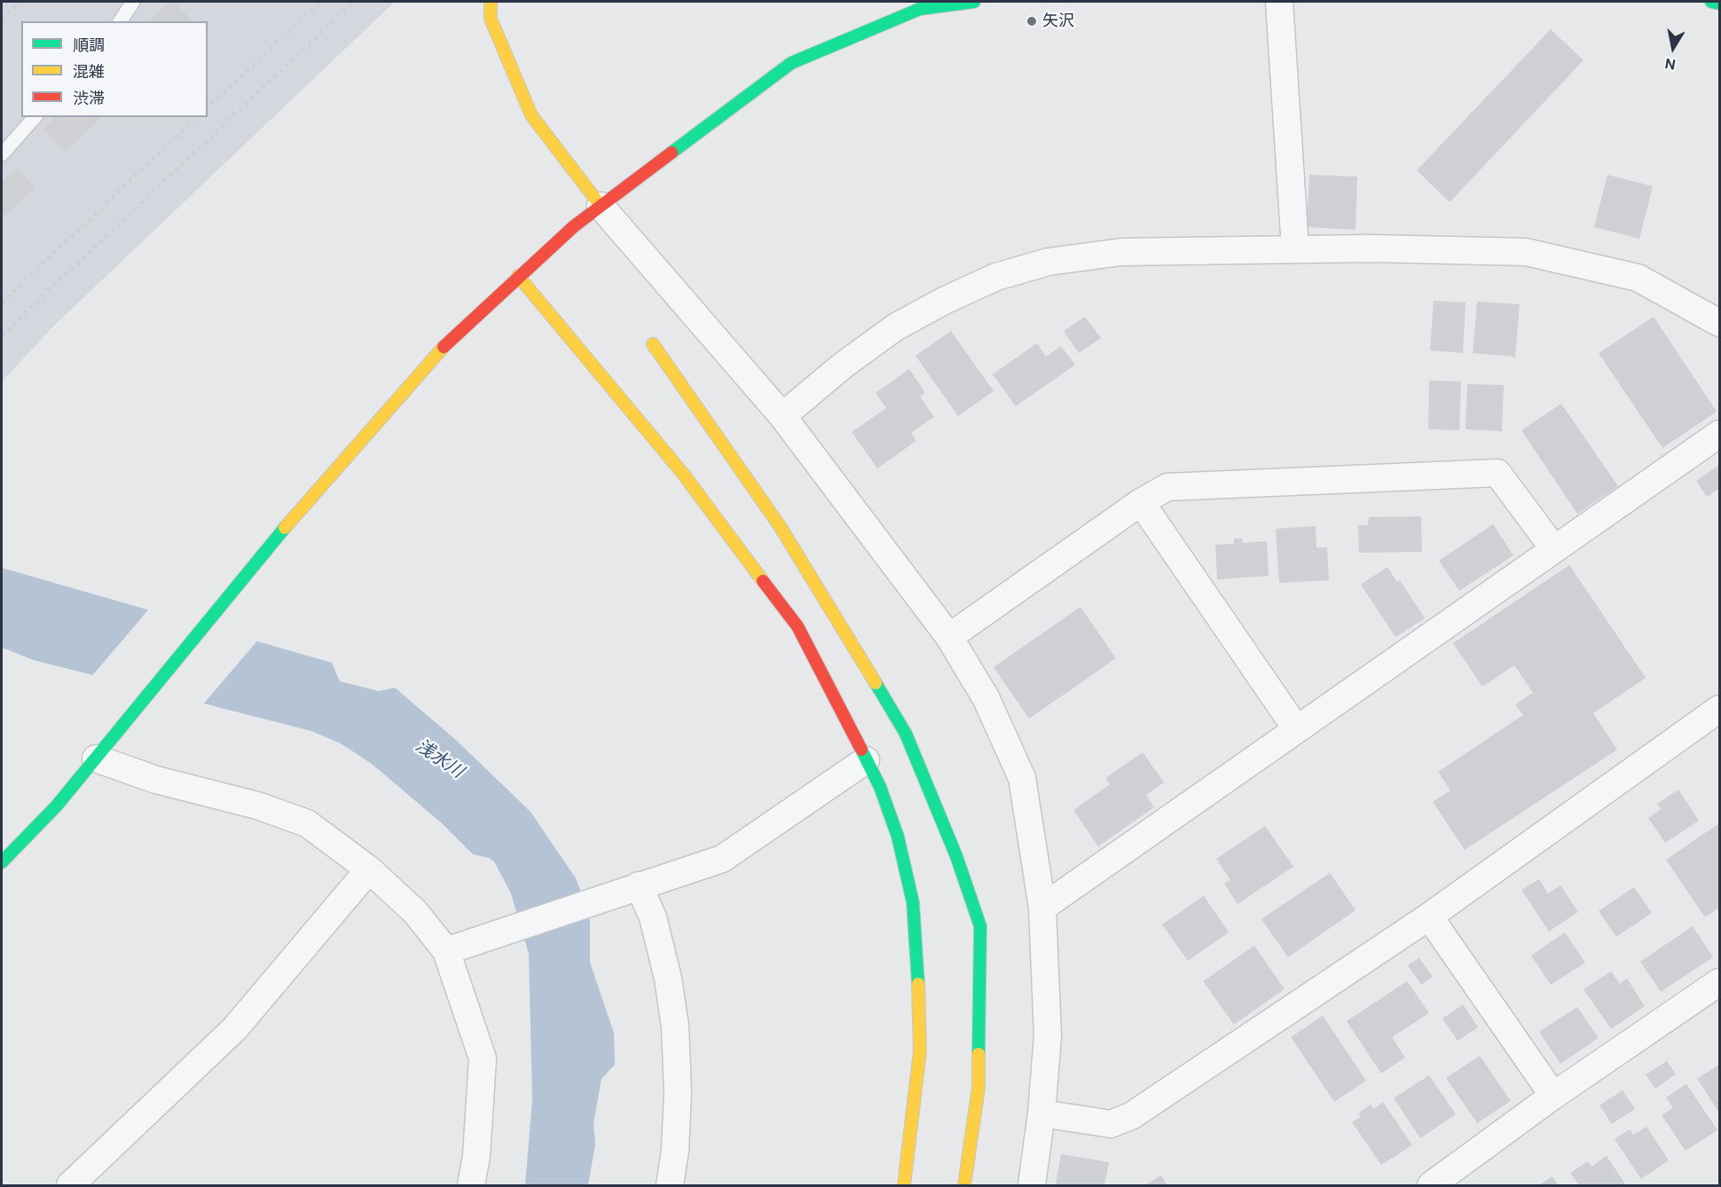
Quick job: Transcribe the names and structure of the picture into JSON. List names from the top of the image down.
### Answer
{
  "water": ["浅水川"],
  "places": ["矢沢"],
  "legend": ["順調", "混雑", "渋滞"],
  "north": "bottom"
}
